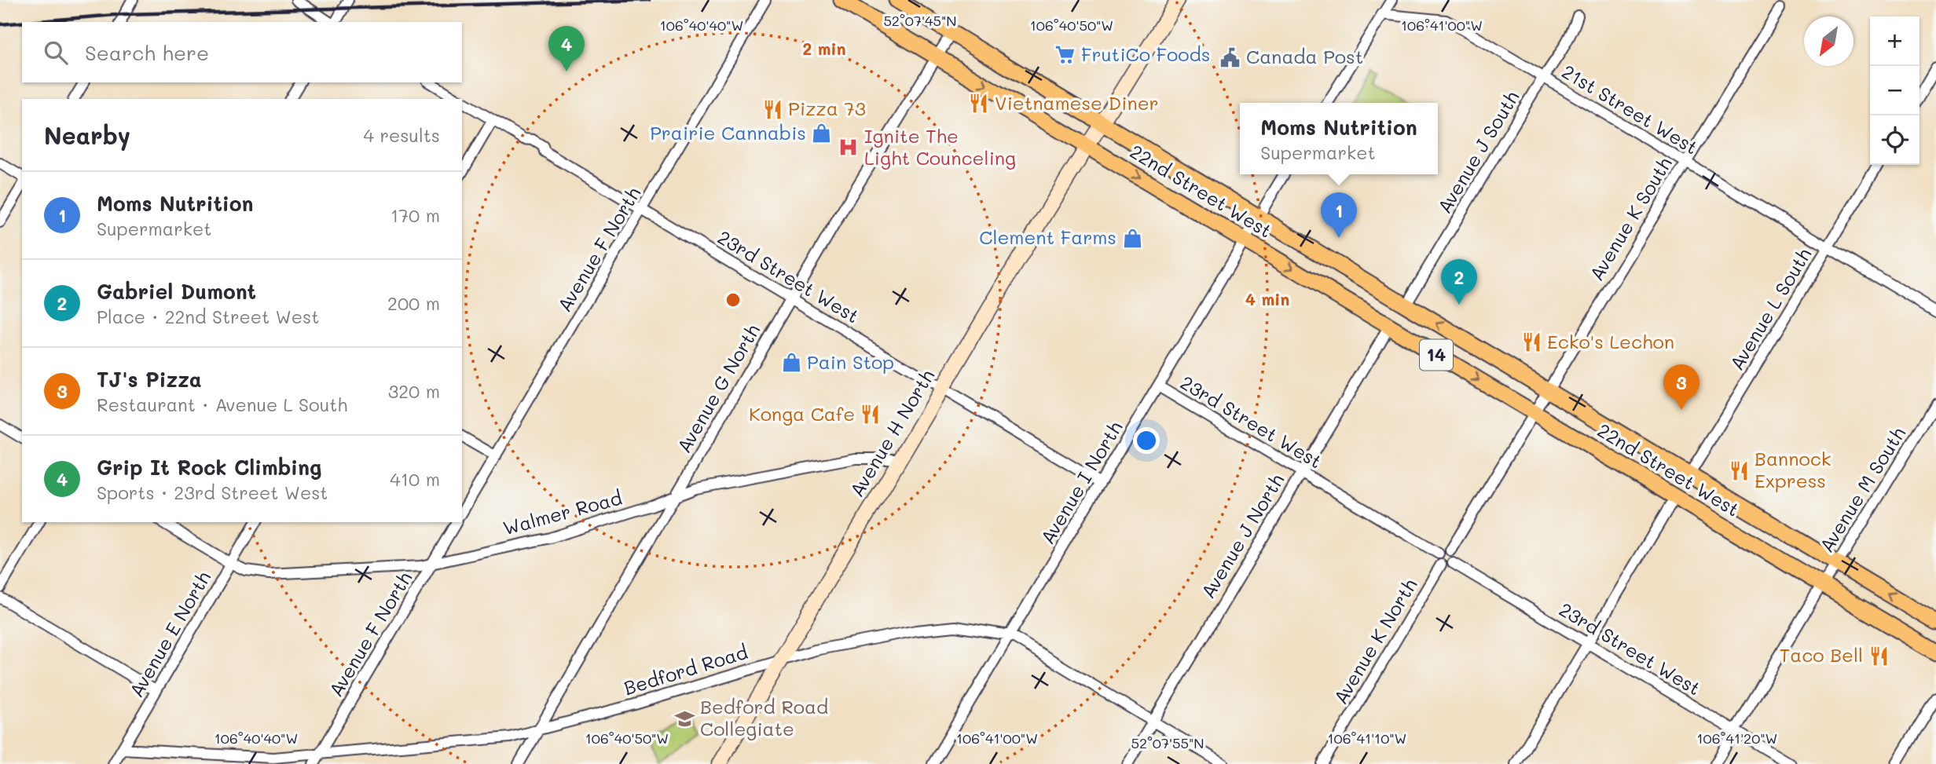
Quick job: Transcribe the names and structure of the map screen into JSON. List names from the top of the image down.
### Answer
{
  "streets": {
    "main road": ["22nd Street West", "14"],
    "street": [
      "21st Street West",
      "Avenue J South",
      "Avenue K South",
      "Avenue F North",
      "23rd Street West",
      "Avenue L South",
      "Avenue G North",
      "Avenue H North",
      "Avenue I North",
      "Avenue M South",
      "Walmer Road",
      "Avenue J North",
      "Avenue E North",
      "Avenue K North",
      "Bedford Road"
    ]
  },
  "crossings": [
    ["21st Street West", "Avenue J South"],
    ["21st Street West", "Avenue K South"],
    ["21st Street West", "Avenue L South"],
    ["Avenue J South", "22nd Street West"],
    ["22nd Street West", "Avenue K South"],
    ["22nd Street West", "Avenue L South"],
    ["22nd Street West", "Avenue G North"],
    ["22nd Street West", "Avenue H North"],
    ["22nd Street West", "Avenue I North"],
    ["22nd Street West", "Avenue M South"],
    ["22nd Street West", "Avenue J North"],
    ["Avenue F North", "23rd Street West"],
    ["Avenue F North", "Walmer Road"],
    ["Avenue F North", "Bedford Road"],
    ["23rd Street West", "Avenue G North"],
    ["23rd Street West", "Avenue H North"],
    ["23rd Street West", "Avenue I North"],
    ["23rd Street West", "Avenue M South"],
    ["23rd Street West", "Avenue J North"],
    ["23rd Street West", "Avenue K North"],
    ["Avenue G North", "Walmer Road"],
    ["Avenue G North", "Bedford Road"],
    ["Avenue H North", "Walmer Road"],
    ["Avenue H North", "Bedford Road"],
    ["Avenue I North", "Bedford Road"],
    ["Walmer Road", "Avenue E North"],
    ["Avenue J North", "Bedford Road"],
    ["Avenue E North", "Bedford Road"]
  ],
  "places": {
    "supermarket": ["FrutiCo Foods"],
    "public building": ["Canada Post"],
    "restaurant": [
      "Vietnamese Diner",
      "Pizza 73",
      "Ecko's Lechon",
      "Konga Cafe",
      "Bannock Express",
      "Taco Bell"
    ],
    "shop": ["Prairie Cannabis", "Clement Farms", "Pain Stop"],
    "hospital": ["Ignite The Light Counceling"],
    "school or university": ["Bedford Road Collegiate"]
  },
  "north": "bottom left",
  "page": {
    "map_buttons": ["+", "−"],
    "search": "Search here",
    "pins": [
      "4",
      "1",
      "2",
      "3"
    ],
    "heading": ["Nearby", "4 results"],
    "popup": ["Moms Nutrition", "Supermarket"],
    "list": [
      {
        "mark": "1",
        "name": "Moms Nutrition",
        "note": "Supermarket",
        "value": "170 m"
      },
      {
        "mark": "2",
        "name": "Gabriel Dumont",
        "note": "Place · 22nd Street West",
        "value": "200 m"
      },
      {
        "mark": "3",
        "name": "TJ's Pizza",
        "note": "Restaurant · Avenue L South",
        "value": "320 m"
      },
      {
        "mark": "4",
        "name": "Grip It Rock Climbing",
        "note": "Sports · 23rd Street West",
        "value": "410 m"
      }
    ]
  },
  "coordinates": [
    "52°07'45\"N",
    "106°40'40\"W",
    "106°40'50\"W",
    "106°41'00\"W",
    "106°41'10\"W",
    "106°41'20\"W",
    "52°07'55\"N"
  ],
  "rings": ["2 min", "4 min"]
}
